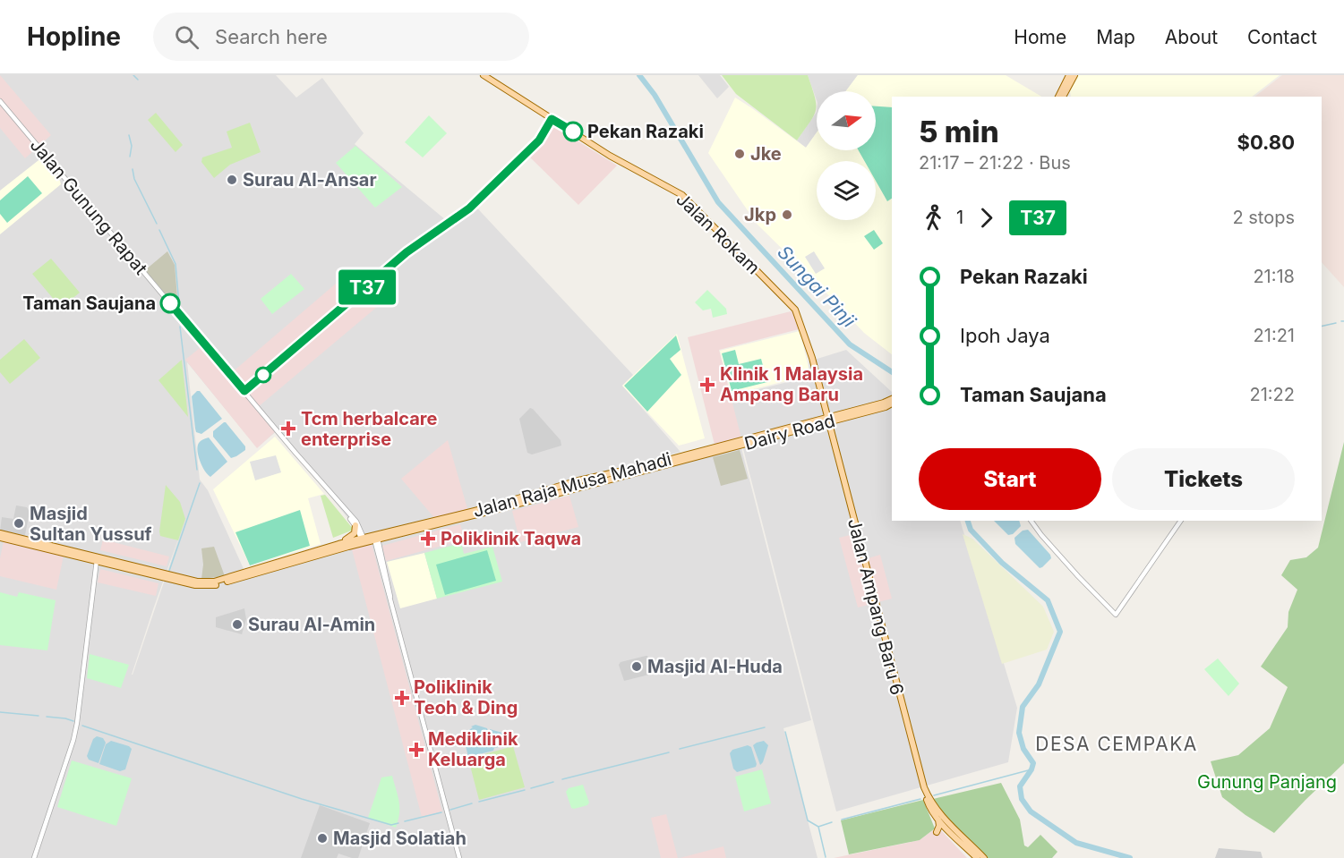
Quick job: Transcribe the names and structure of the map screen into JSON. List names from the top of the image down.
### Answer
{
  "streets": {
    "main road": [
      "Jalan Rokam",
      "Dairy Road",
      "Jalan Raja Musa Mahadi",
      "Jalan Ampang Baru 6"
    ],
    "street": ["Jalan Gunung Rapat"]
  },
  "crossings": [
    ["Jalan Gunung Rapat", "Jalan Raja Musa Mahadi"],
    ["Jalan Rokam", "Jalan Ampang Baru 6"],
    ["Dairy Road", "Jalan Raja Musa Mahadi"],
    ["Dairy Road", "Jalan Ampang Baru 6"],
    ["Jalan Raja Musa Mahadi", "Jalan Ampang Baru 6"]
  ],
  "districts": ["DESA CEMPAKA"],
  "water": ["Sungai Pinji"],
  "parks": ["Gunung Panjang"],
  "places": {
    "other": [
      "Pekan Razaki",
      "Jke",
      "Surau Al-Ansar",
      "Jkp",
      "Taman Saujana",
      "Masjid Sultan Yussuf",
      "Surau Al-Amin",
      "Masjid Al-Huda",
      "Masjid Solatiah"
    ],
    "health": [
      "Klinik 1 Malaysia Ampang Baru",
      "Tcm herbalcare enterprise",
      "Poliklinik Taqwa",
      "Poliklinik Teoh & Ding",
      "Mediklinik Keluarga"
    ]
  },
  "lines": ["bus line T37"],
  "north": "right",
  "page": {
    "header": "Hopline",
    "search": "Search here",
    "nav": [
      "Home",
      "Map",
      "About",
      "Contact"
    ],
    "on_map": "T37",
    "heading": ["5 min", "21:17 – 21:22 · Bus", "$0.80"],
    "legs": ["1", "T37", "2 stops"],
    "list": [
      {
        "name": "Pekan Razaki",
        "value": "21:18"
      },
      {
        "name": "Ipoh Jaya",
        "value": "21:21"
      },
      {
        "name": "Taman Saujana",
        "value": "21:22"
      }
    ],
    "buttons": ["Start", "Tickets"]
  }
}
